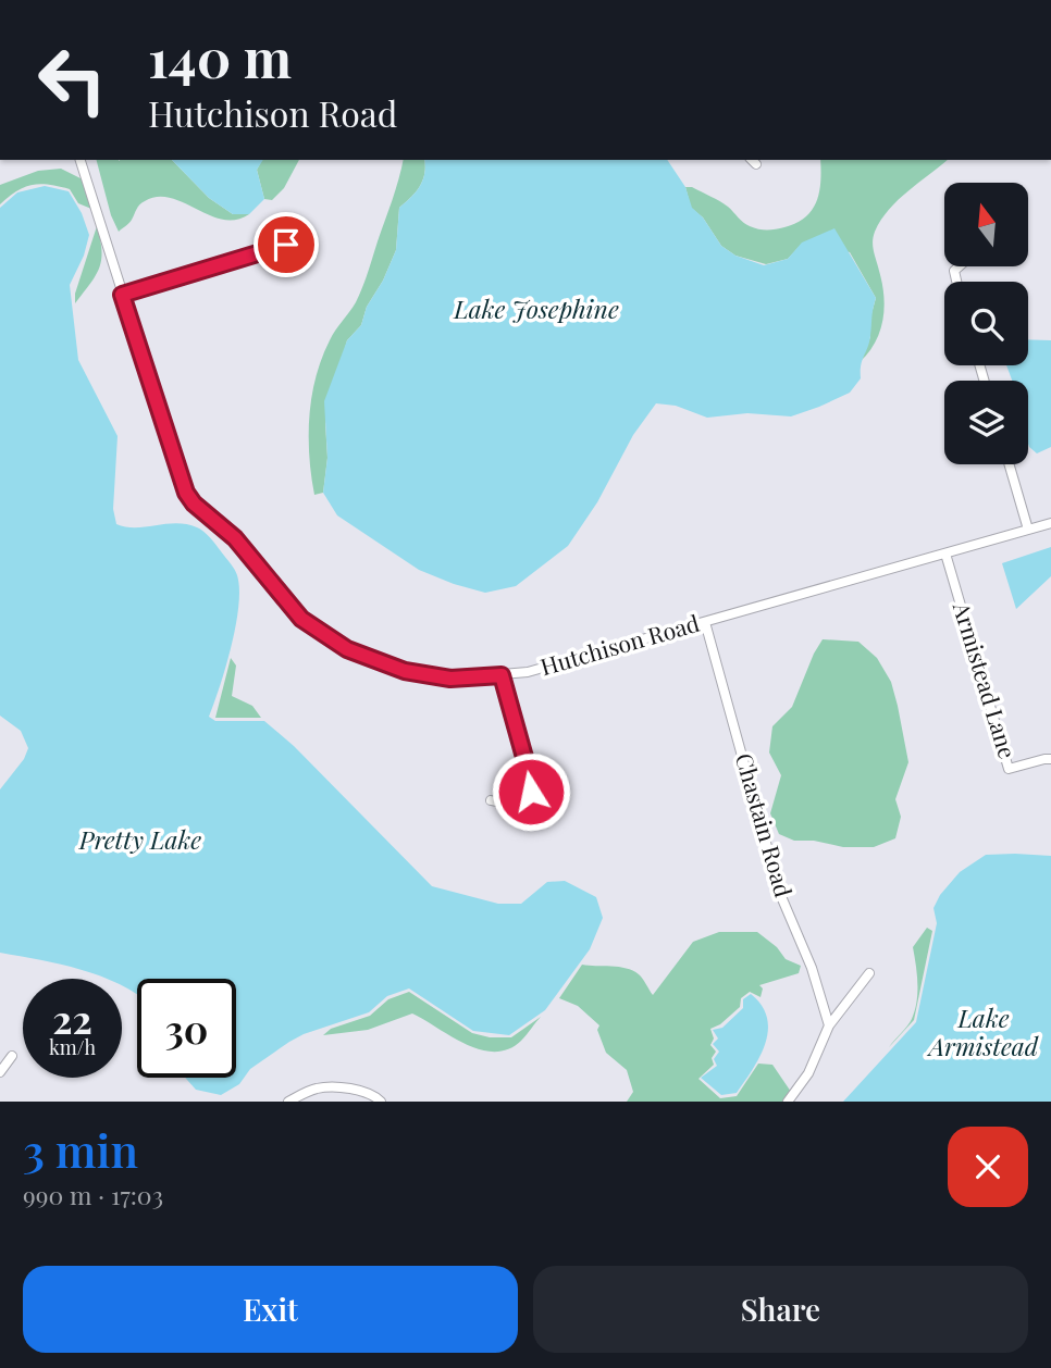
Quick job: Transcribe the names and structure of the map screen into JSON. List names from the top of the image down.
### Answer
{
  "streets": {
    "street": ["Hutchison Road", "Armistead Lane", "Chastain Road"]
  },
  "crossings": [
    ["Hutchison Road", "Armistead Lane"],
    ["Hutchison Road", "Chastain Road"]
  ],
  "water": ["Lake Josephine", "Pretty Lake", "Lake Armistead"],
  "north": "top",
  "page": {
    "turn": ["140 m", "Hutchison Road"],
    "speed": "22 km/h",
    "limit": "30",
    "heading": ["3 min", "990 m · 17:03"],
    "buttons": ["Exit", "Share"]
  }
}
